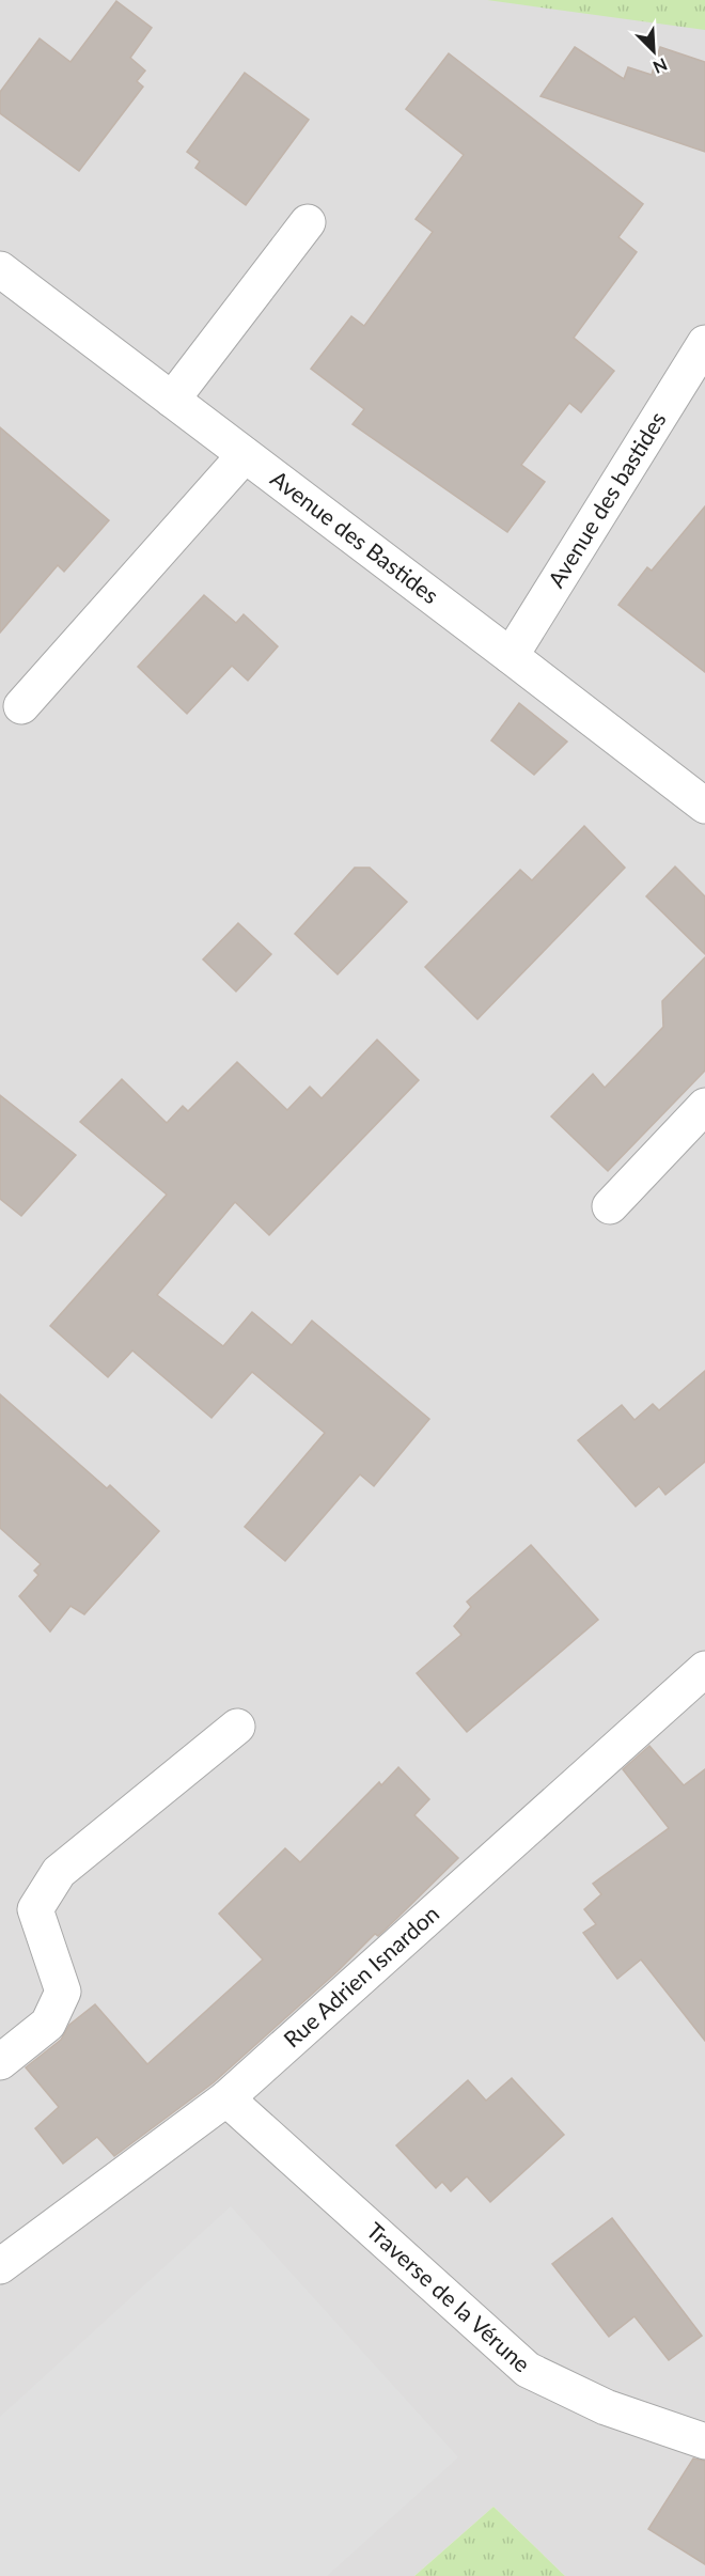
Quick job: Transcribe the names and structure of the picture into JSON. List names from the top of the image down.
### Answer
{
  "streets": {
    "street": [
      "Avenue des bastides",
      "Avenue des Bastides",
      "Rue Adrien Isnardon",
      "Traverse de la Vérune"
    ]
  },
  "crossings": [
    ["Avenue des bastides", "Avenue des Bastides"],
    ["Rue Adrien Isnardon", "Traverse de la Vérune"]
  ],
  "north": "bottom right"
}
